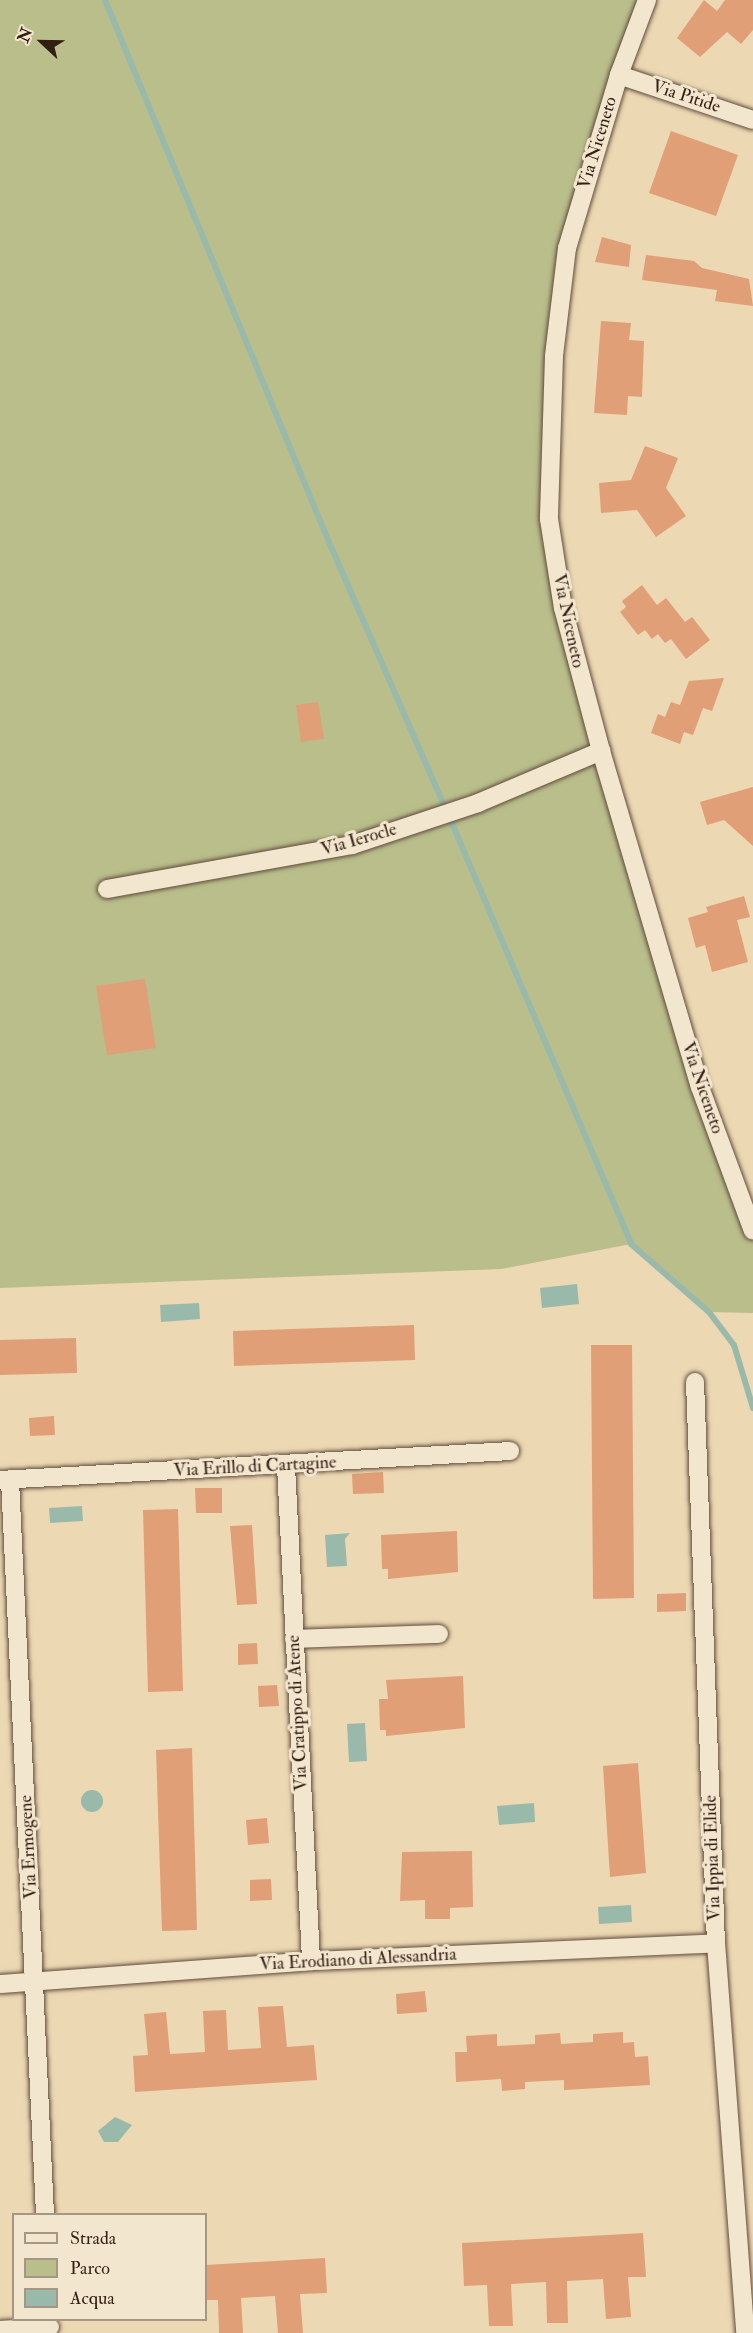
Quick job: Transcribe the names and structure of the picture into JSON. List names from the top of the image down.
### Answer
{
  "streets": {
    "street": [
      "Via Pitide",
      "Via Niceneto",
      "Via Ierocle",
      "Via Erillo di Cartagine",
      "Via Cratippo di Atene",
      "Via Ermogene",
      "Via Ippia di Elide",
      "Via Erodiano di Alessandria"
    ]
  },
  "crossings": [
    ["Via Pitide", "Via Niceneto"],
    ["Via Niceneto", "Via Ierocle"],
    ["Via Erillo di Cartagine", "Via Cratippo di Atene"],
    ["Via Erillo di Cartagine", "Via Ermogene"],
    ["Via Cratippo di Atene", "Via Erodiano di Alessandria"],
    ["Via Ermogene", "Via Erodiano di Alessandria"],
    ["Via Ippia di Elide", "Via Erodiano di Alessandria"]
  ],
  "legend": ["Strada", "Parco", "Acqua"],
  "north": "left"
}
